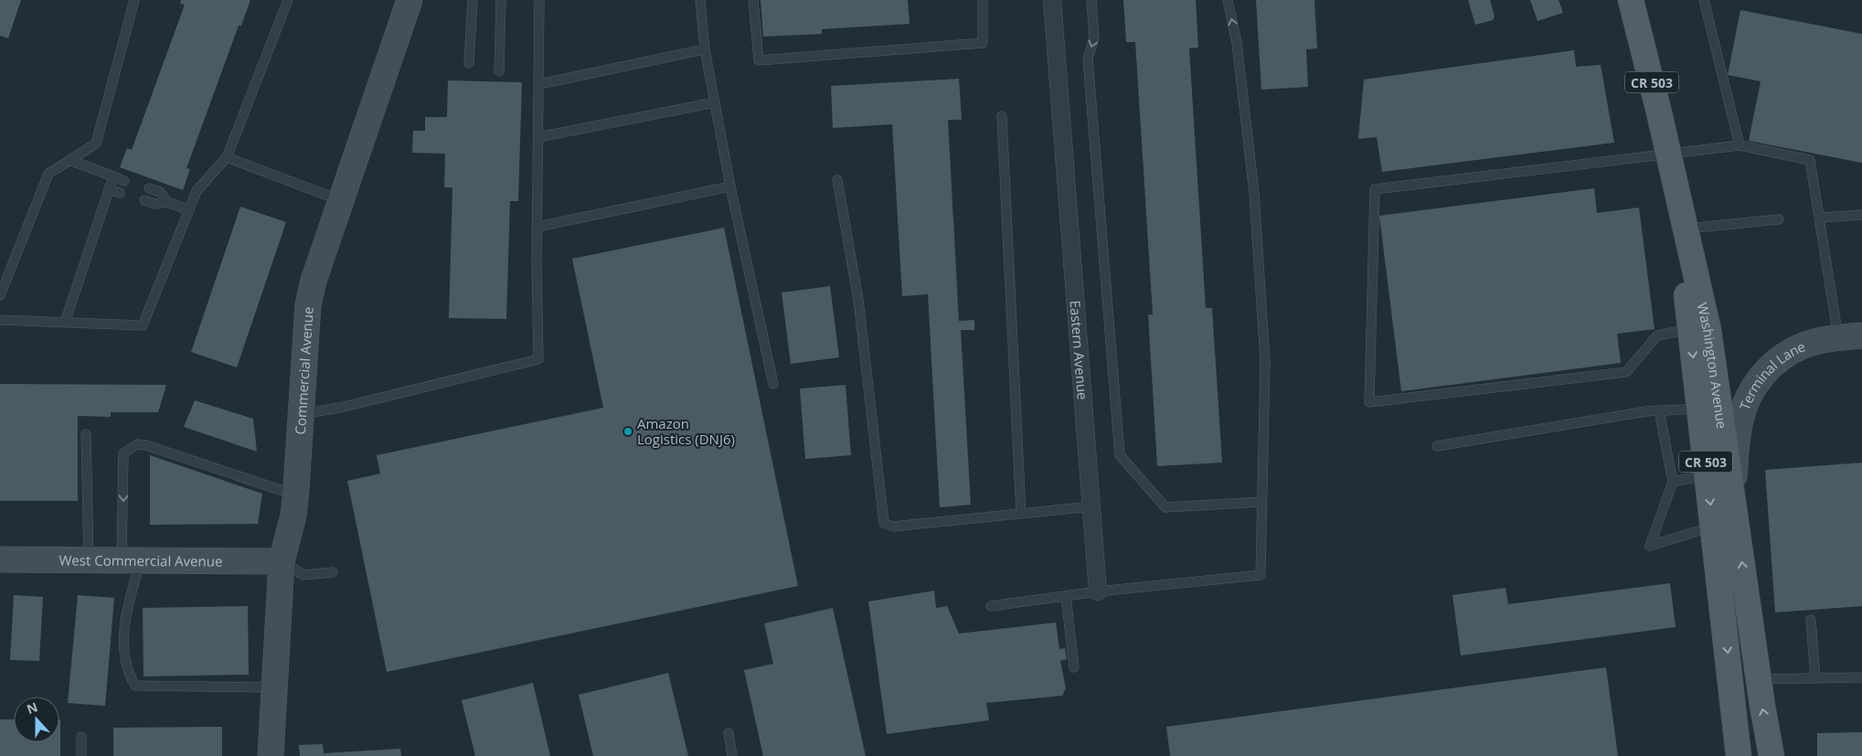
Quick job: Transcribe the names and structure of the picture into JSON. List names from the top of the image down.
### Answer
{
  "streets": {
    "main road": ["CR 503", "Washington Avenue"],
    "street": [
      "Eastern Avenue",
      "Commercial Avenue",
      "Terminal Lane",
      "West Commercial Avenue"
    ]
  },
  "crossings": [
    ["Washington Avenue", "Terminal Lane"],
    ["Commercial Avenue", "West Commercial Avenue"]
  ],
  "places": ["Amazon Logistics (DNJ6)"],
  "north": "top"
}
